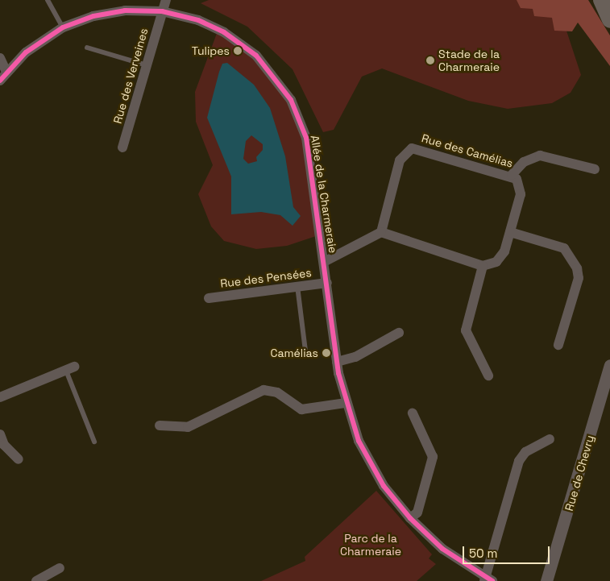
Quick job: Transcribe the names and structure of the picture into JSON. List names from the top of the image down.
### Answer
{
  "streets": {
    "street": [
      "Rue des Verveines",
      "Rue des Camélias",
      "Allée de la Charmeraie",
      "Rue des Pensées",
      "Rue de Chevry"
    ]
  },
  "crossings": [
    ["Rue des Verveines", "Allée de la Charmeraie"],
    ["Allée de la Charmeraie", "Rue des Pensées"]
  ],
  "parks": ["Parc de la Charmeraie"],
  "places": ["Tulipes", "Stade de la Charmeraie", "Camélias"],
  "scale_bar": "50 m"
}
